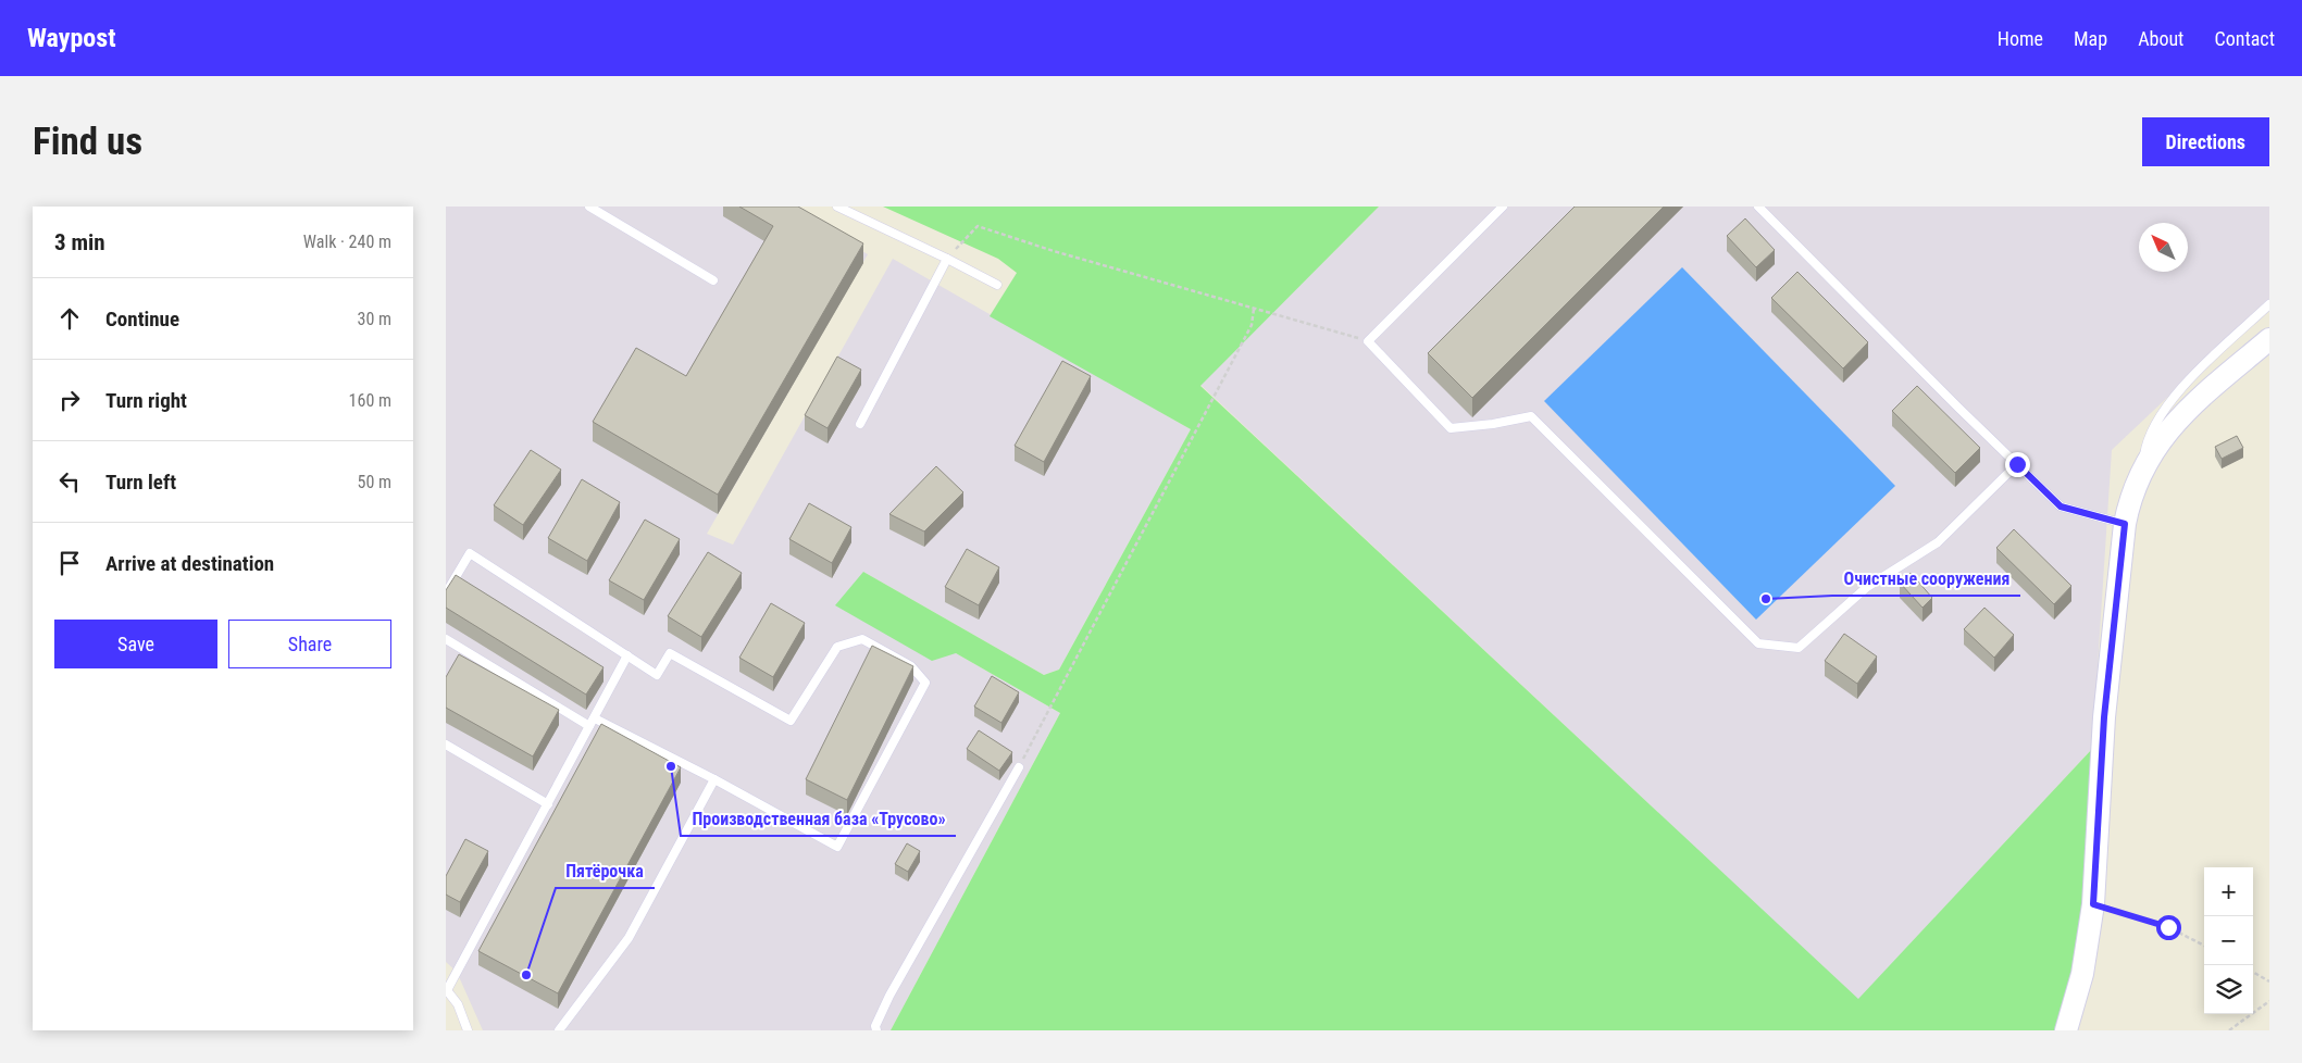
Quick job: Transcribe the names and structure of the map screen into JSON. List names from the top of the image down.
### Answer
{
  "places": ["Очистные сооружения", "Производственная база «Трусово»", "Пятёрочка"],
  "north": "top left",
  "page": {
    "header": "Waypost",
    "nav": [
      "Home",
      "Map",
      "About",
      "Contact"
    ],
    "buttons": [
      "Directions",
      ["Save", "Share"]
    ],
    "title": "Find us",
    "heading": ["3 min", "Walk · 240 m"],
    "list": [
      ["Continue", "30 m"],
      ["Turn right", "160 m"],
      ["Turn left", "50 m"],
      "Arrive at destination"
    ],
    "map_buttons": ["+", "−"]
  }
}
